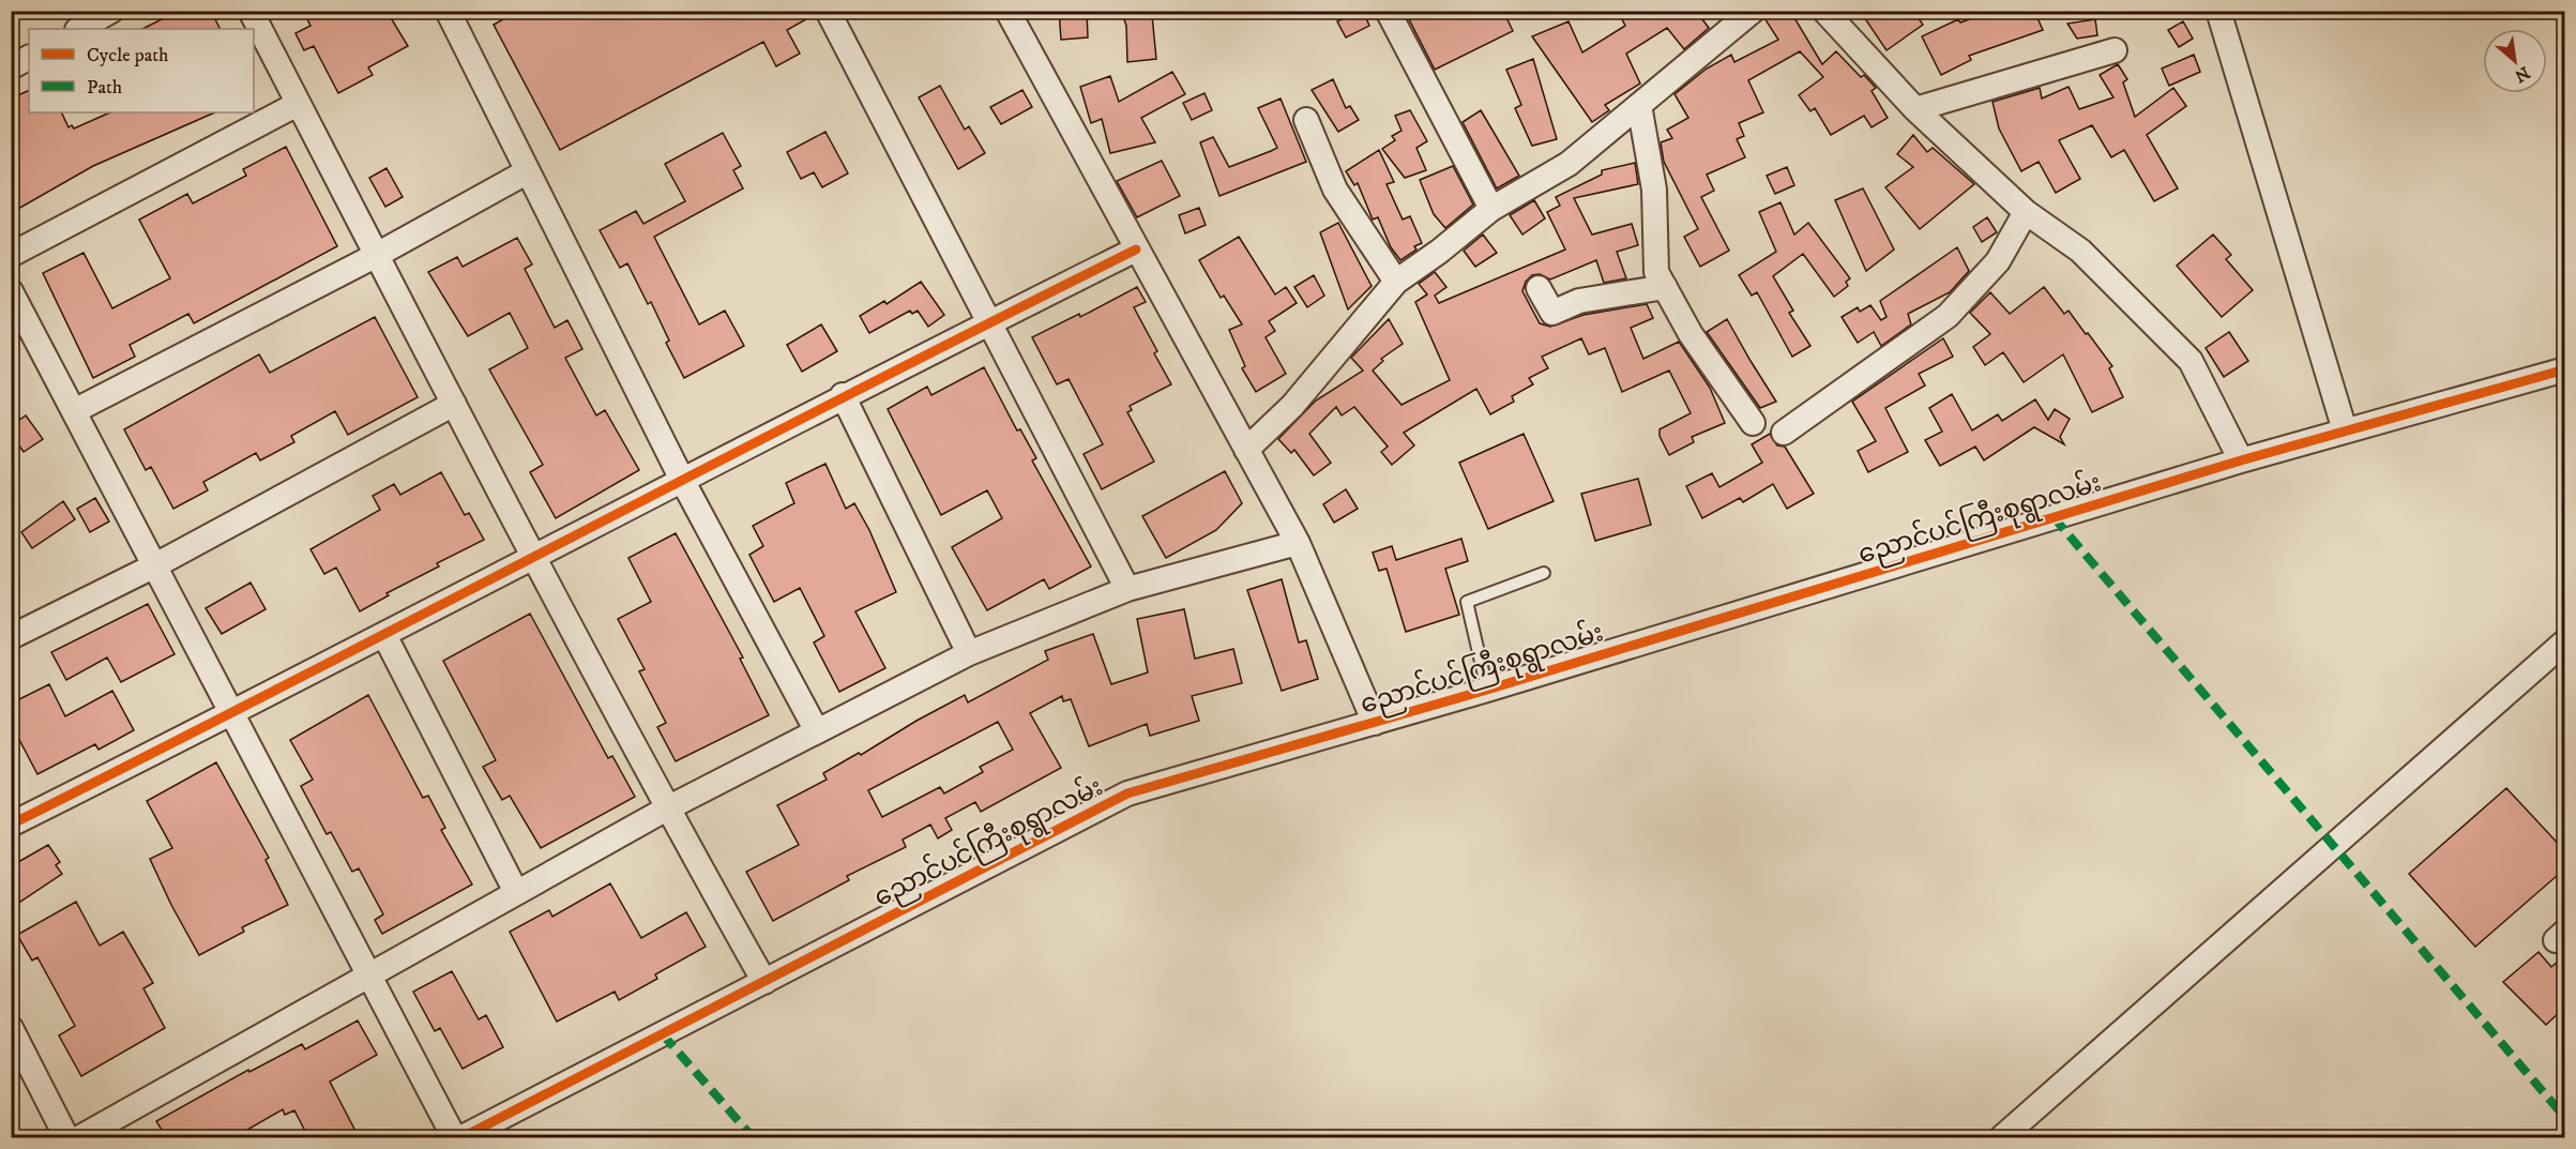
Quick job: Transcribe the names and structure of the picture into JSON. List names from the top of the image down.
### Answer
{
  "streets": {
    "street": ["ညောင်ပင်ကြီးစုရွာလမ်း"]
  },
  "legend": ["Cycle path", "Path"],
  "north": "bottom right"
}
